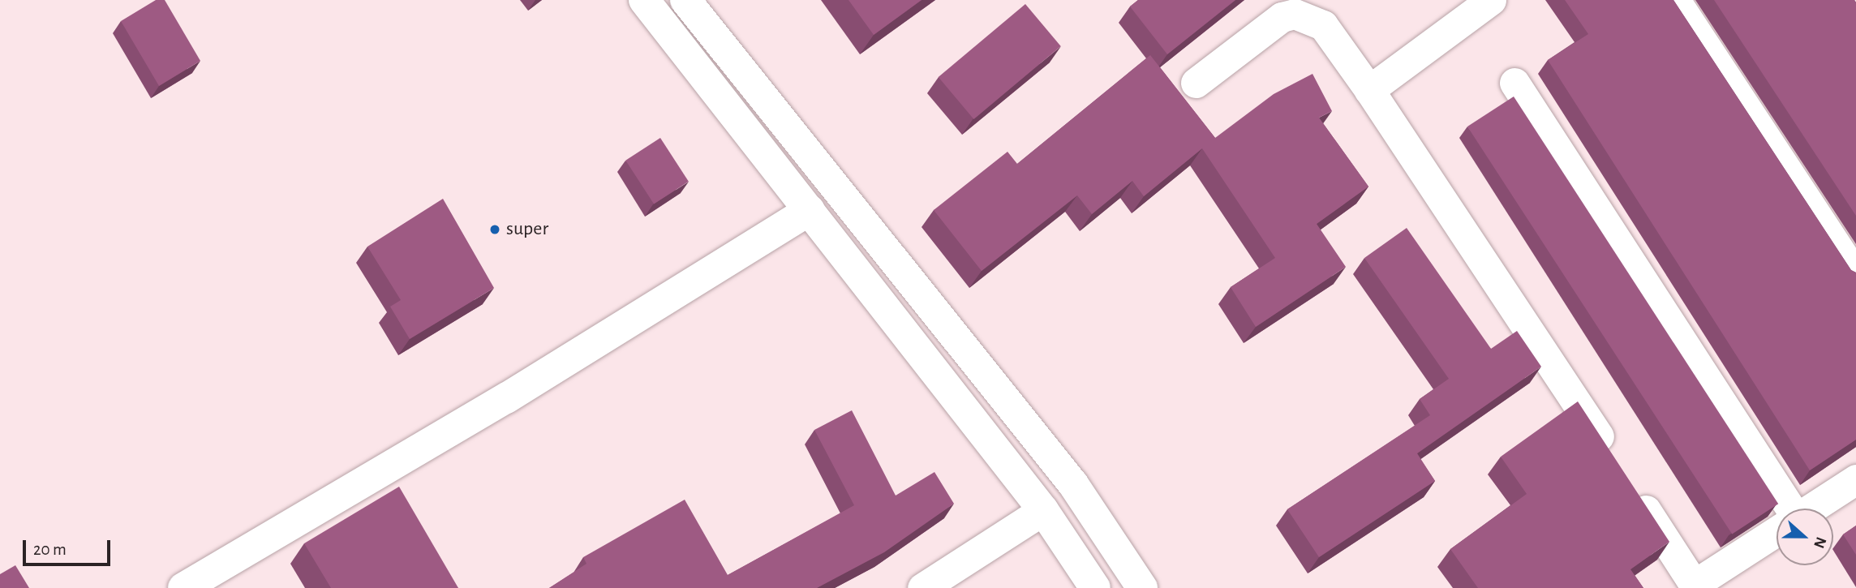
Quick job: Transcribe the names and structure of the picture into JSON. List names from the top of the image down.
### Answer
{
  "places": ["super"],
  "scale_bar": "20 m",
  "north": "right"
}
